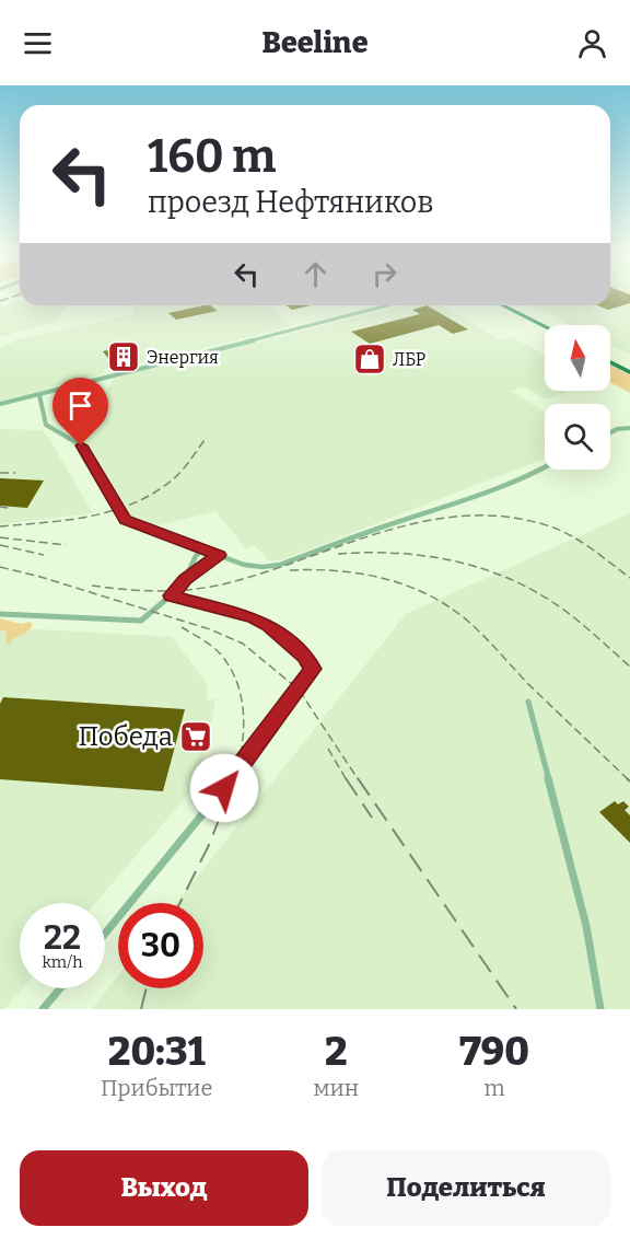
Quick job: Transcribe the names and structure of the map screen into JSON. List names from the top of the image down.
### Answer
{
  "places": {
    "building": ["Энергия"],
    "shop": ["ЛБР"],
    "supermarket": ["Победа"]
  },
  "north": "top",
  "page": {
    "header": "Beeline",
    "turn": ["160 m", "проезд Нефтяников"],
    "speed": "22 km/h",
    "limit": "30",
    "eta": [
      "20:31",
      "Прибытие",
      "2",
      "мин",
      "790",
      "m"
    ],
    "buttons": ["Выход", "Поделиться"]
  }
}
